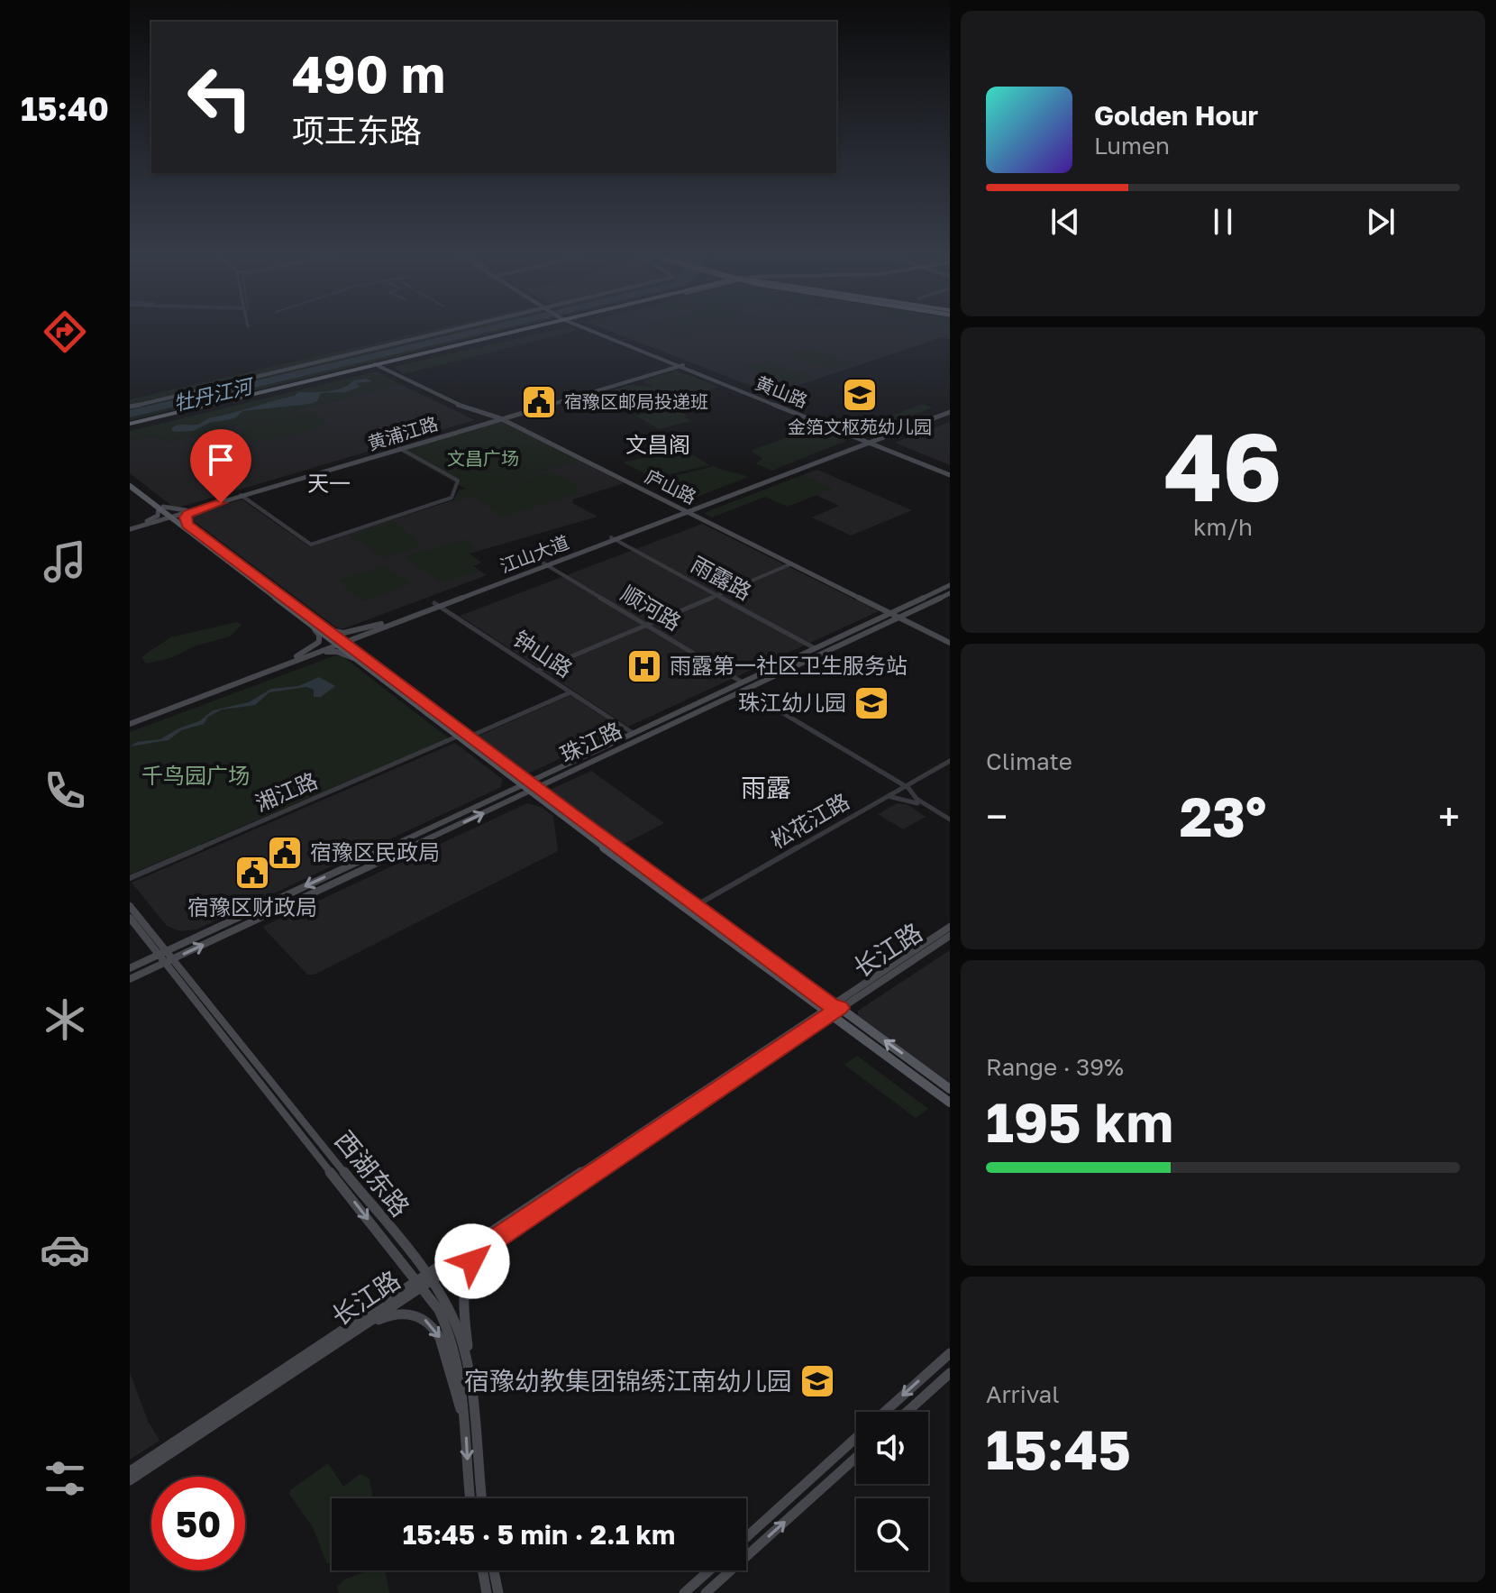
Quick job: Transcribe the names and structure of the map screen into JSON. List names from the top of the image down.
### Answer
{
  "streets": {
    "street": [
      "黄山路",
      "黄浦江路",
      "庐山路",
      "江山大道",
      "雨露路",
      "顺河路",
      "钟山路",
      "珠江路",
      "湘江路",
      "松花江路",
      "长江路",
      "西湖东路"
    ]
  },
  "crossings": [
    ["黄山路", "黄浦江路"],
    ["黄山路", "江山大道"],
    ["黄浦江路", "庐山路"],
    ["庐山路", "江山大道"],
    ["庐山路", "珠江路"],
    ["江山大道", "雨露路"],
    ["江山大道", "顺河路"],
    ["江山大道", "钟山路"],
    ["雨露路", "珠江路"],
    ["顺河路", "珠江路"],
    ["钟山路", "珠江路"],
    ["珠江路", "西湖东路"],
    ["长江路", "西湖东路"]
  ],
  "districts": ["文昌阁", "天一", "雨露"],
  "water": ["牡丹江河"],
  "parks": ["文昌广场", "千鸟园广场"],
  "places": {
    "school or university": ["金箔文枢苑幼儿园", "珠江幼儿园", "宿豫幼教集团锦绣江南幼儿园"],
    "public building": ["宿豫区邮局投递班", "宿豫区民政局", "宿豫区财政局"],
    "hospital": ["雨露第一社区卫生服务站"]
  },
  "page": {
    "tabs": "15:40",
    "turn": ["490 m", "项王东路"],
    "song": ["Golden Hour", "Lumen"],
    "tile": [
      ["46", "km/h"],
      "Climate",
      ["Range · 39%", "195 km"],
      ["Arrival", "15:45"]
    ],
    "heat": ["−", "23°", "+"],
    "limit": "50",
    "trip": "15:45 · 5 min · 2.1 km"
  }
}
